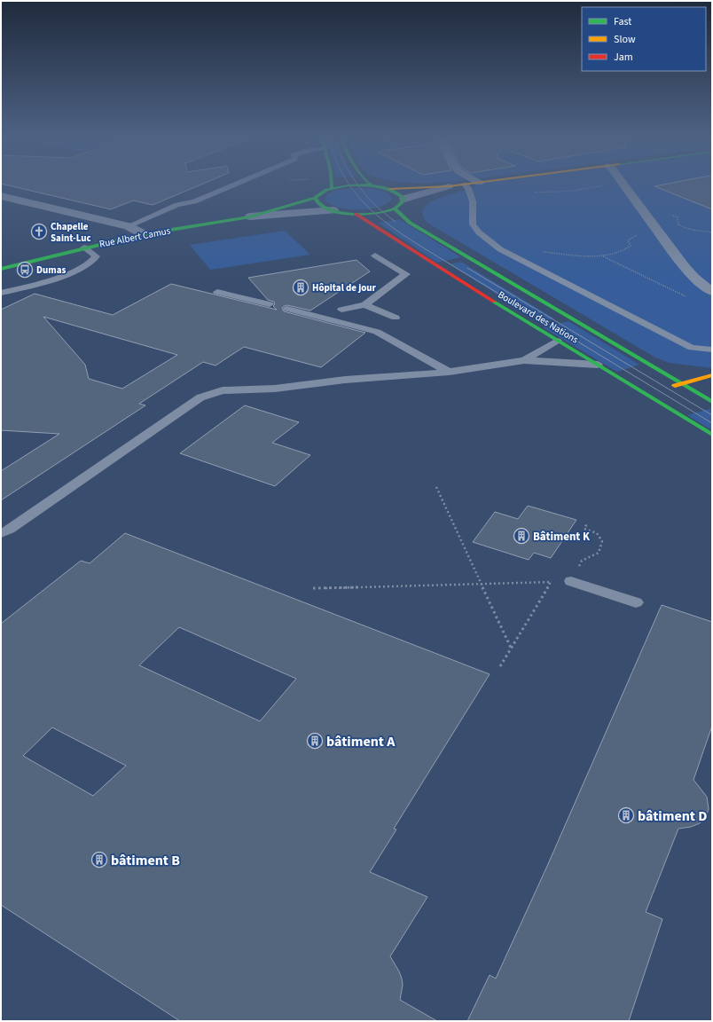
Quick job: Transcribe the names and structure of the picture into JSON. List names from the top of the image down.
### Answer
{
  "streets": {
    "main road": ["Rue Albert Camus", "Boulevard des Nations"]
  },
  "places": {
    "church": ["Chapelle Saint-Luc"],
    "bus stop": ["Dumas"],
    "building": [
      "Hôpital de jour",
      "Bâtiment K",
      "bâtiment A",
      "bâtiment D",
      "bâtiment B"
    ]
  },
  "legend": ["Fast", "Slow", "Jam"]
}
